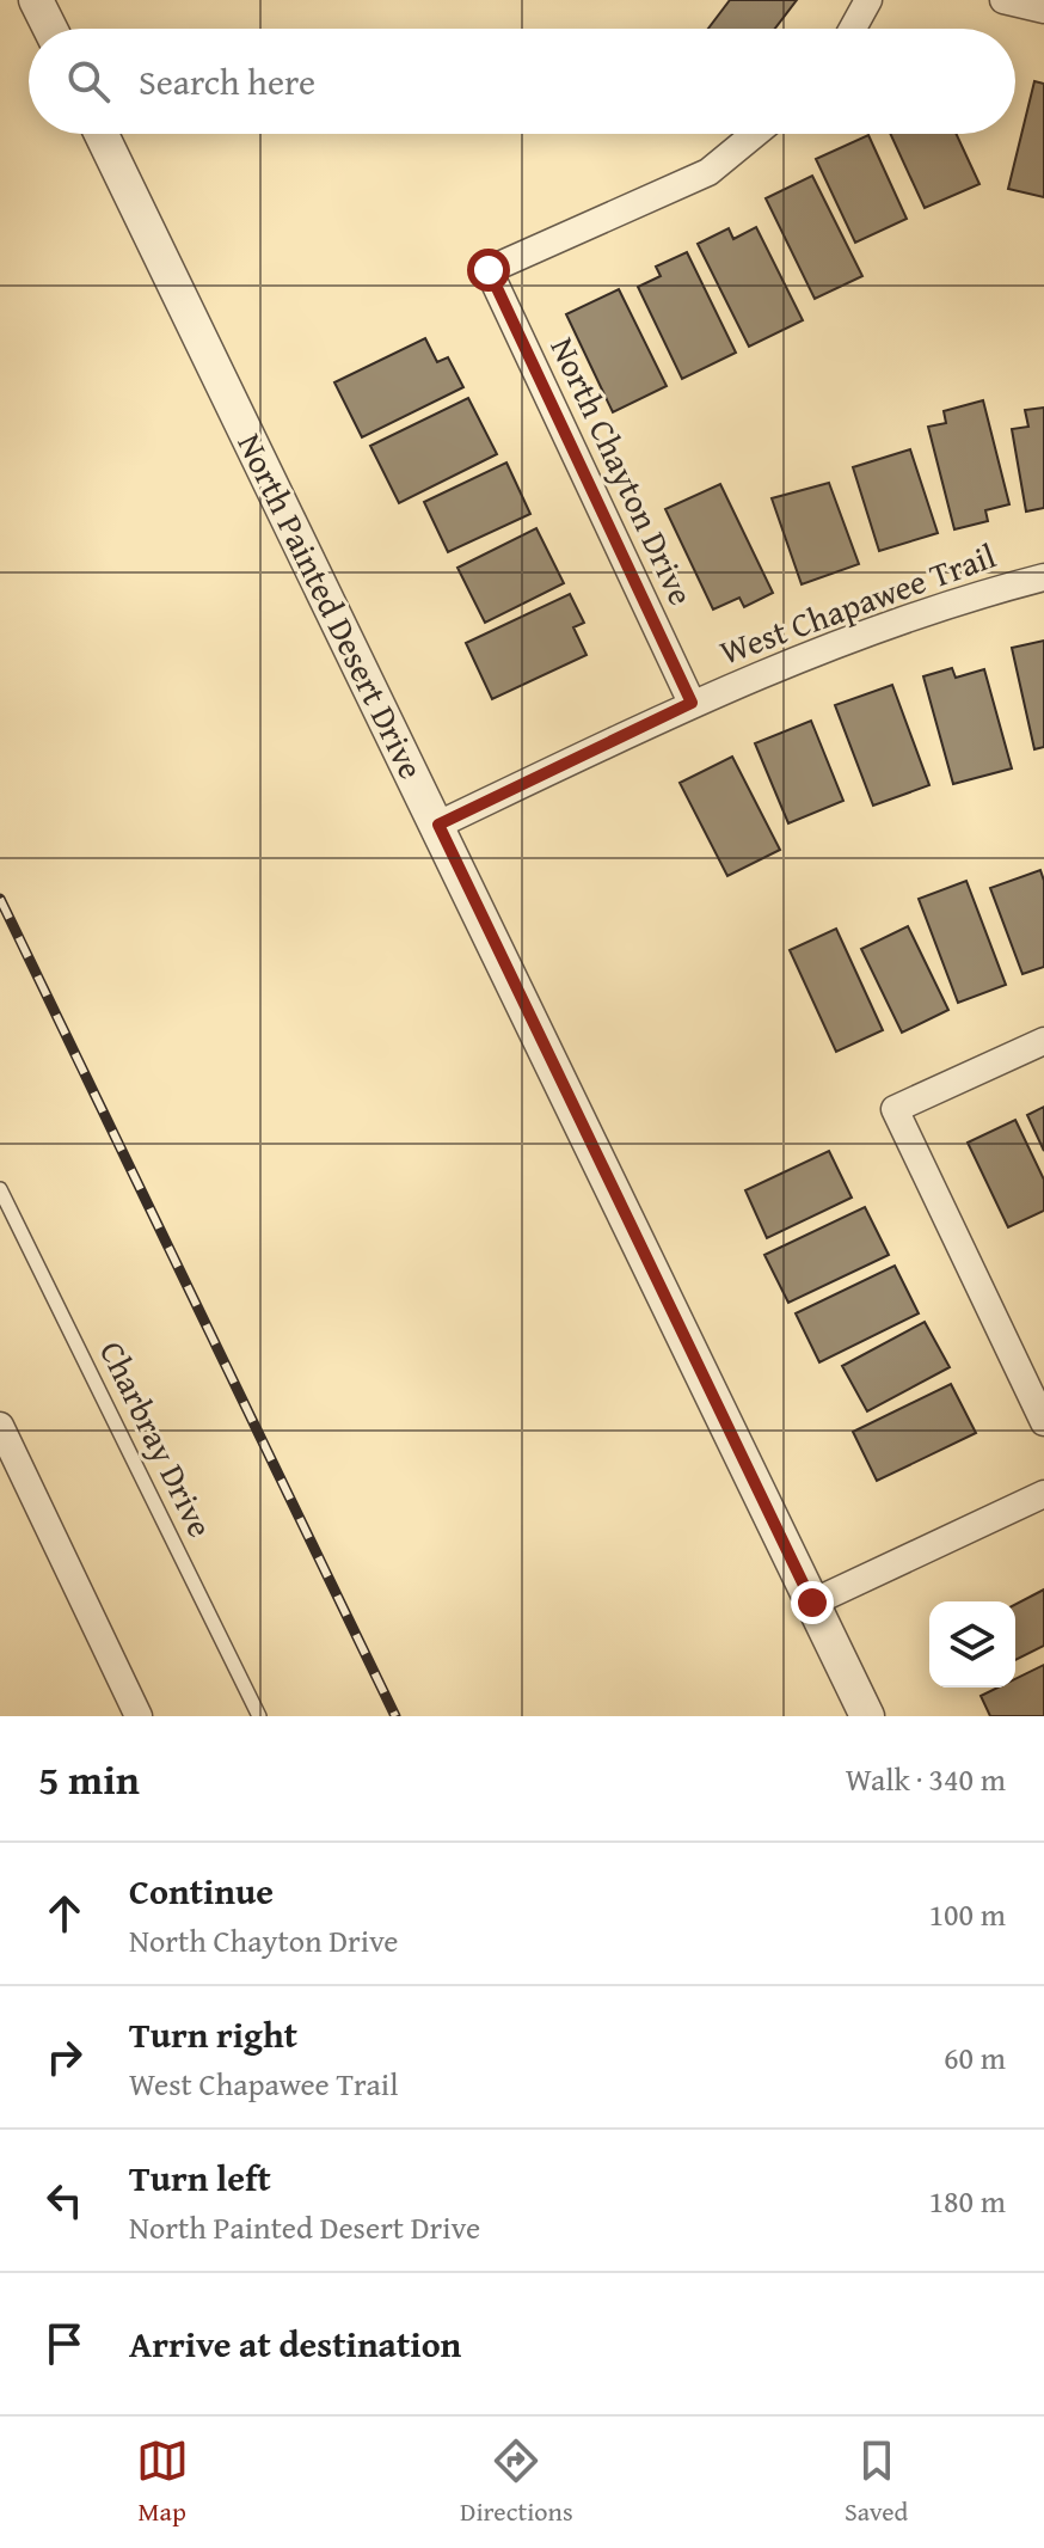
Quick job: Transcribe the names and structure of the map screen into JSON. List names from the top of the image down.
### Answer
{
  "streets": {
    "street": ["North Chayton Drive", "West Chapawee Trail", "North Painted Desert Drive"],
    "lane": ["Charbray Drive"]
  },
  "crossings": [
    ["North Chayton Drive", "West Chapawee Trail"],
    ["West Chapawee Trail", "North Painted Desert Drive"]
  ],
  "page": {
    "search": "Search here",
    "heading": ["5 min", "Walk · 340 m"],
    "list": [
      ["Continue", "North Chayton Drive", "100 m"],
      ["Turn right", "West Chapawee Trail", "60 m"],
      ["Turn left", "North Painted Desert Drive", "180 m"],
      "Arrive at destination"
    ],
    "nav": ["Map", "Directions", "Saved"]
  }
}
